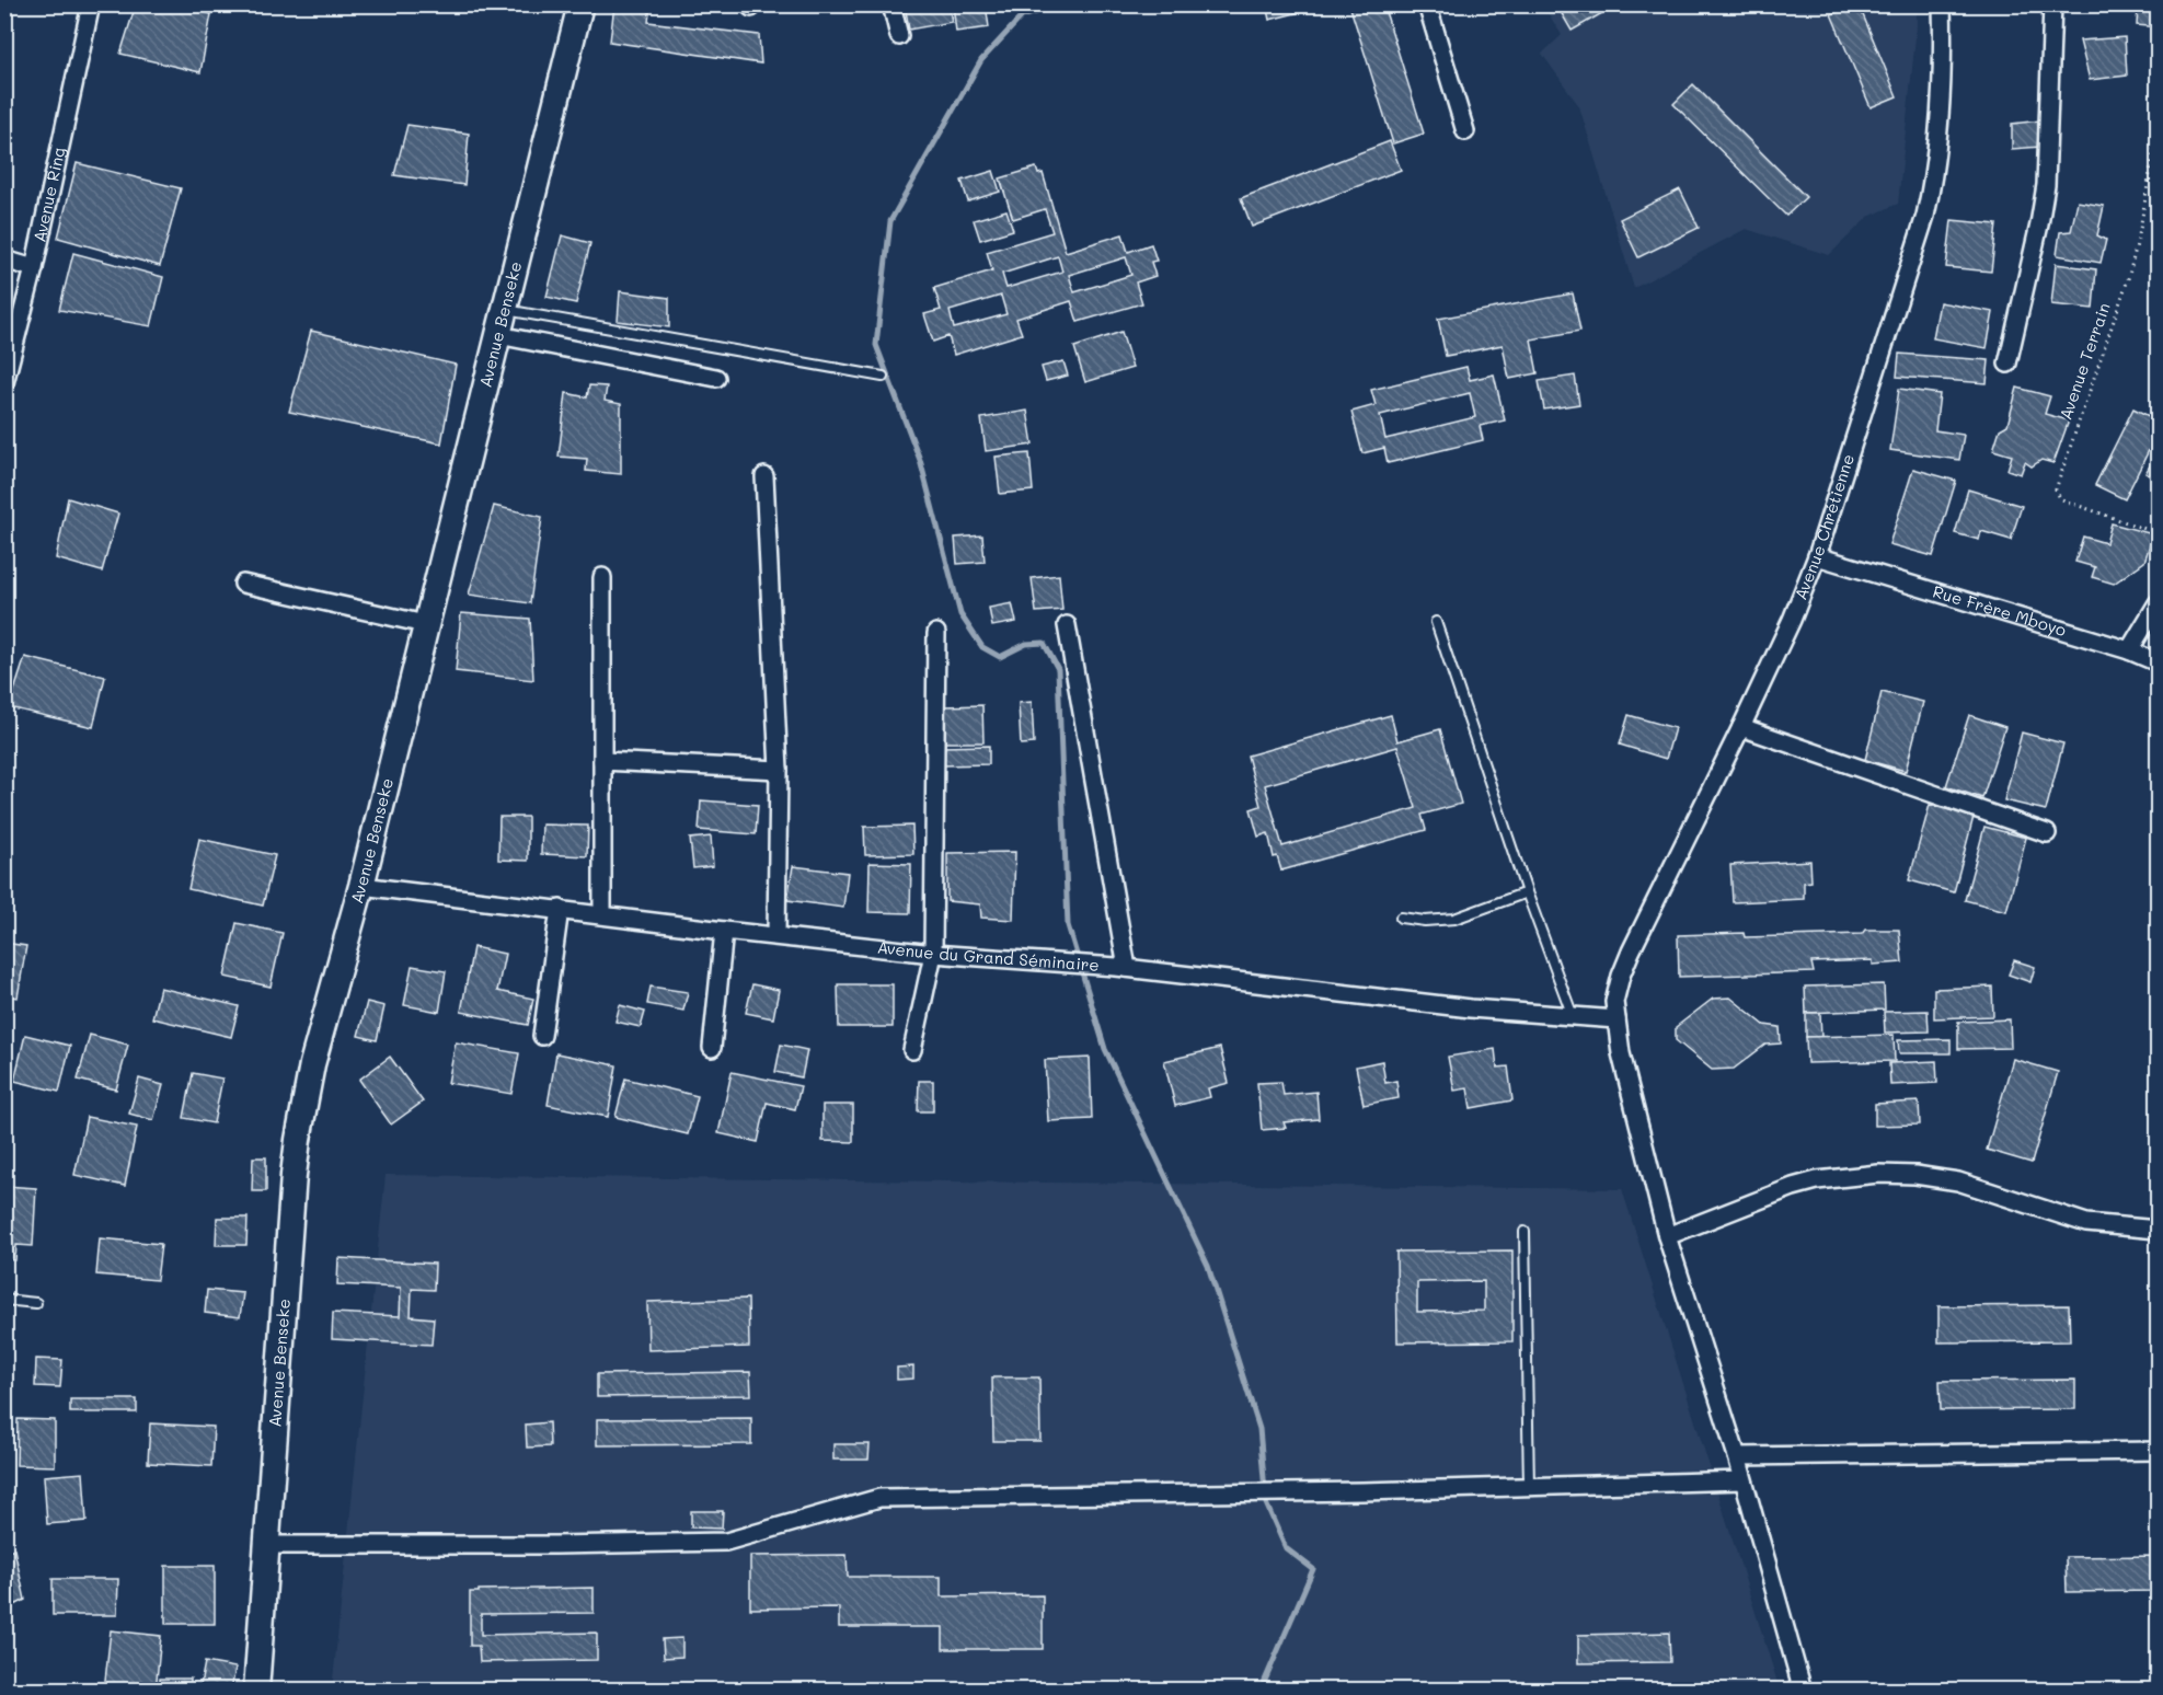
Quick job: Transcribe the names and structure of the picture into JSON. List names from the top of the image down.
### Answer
{
  "streets": {
    "street": [
      "Avenue Ring",
      "Avenue Benseke",
      "Avenue Chrétienne",
      "Rue Frère Mboyo",
      "Avenue du Grand Séminaire"
    ],
    "path": ["Avenue Terrain"]
  },
  "crossings": [
    ["Avenue Benseke", "Avenue du Grand Séminaire"],
    ["Avenue Chrétienne", "Rue Frère Mboyo"],
    ["Avenue Chrétienne", "Avenue du Grand Séminaire"]
  ]
}
